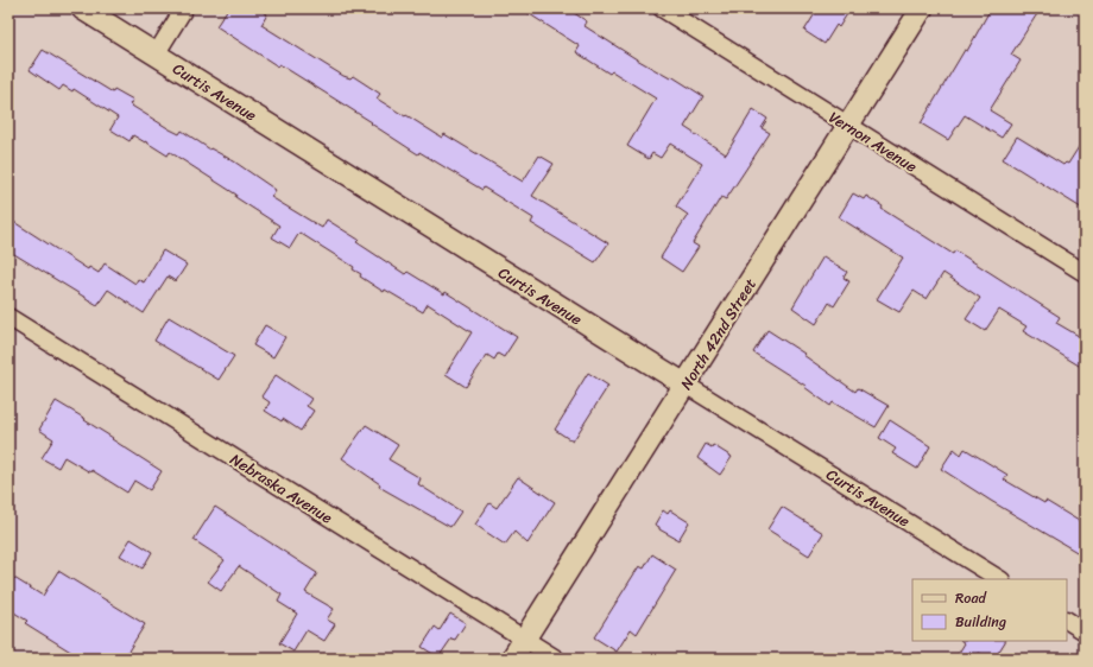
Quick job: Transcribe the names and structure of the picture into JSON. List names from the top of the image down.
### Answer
{
  "streets": {
    "street": [
      "Curtis Avenue",
      "Vernon Avenue",
      "North 42nd Street",
      "Nebraska Avenue"
    ]
  },
  "crossings": [
    ["Curtis Avenue", "North 42nd Street"],
    ["Vernon Avenue", "North 42nd Street"],
    ["North 42nd Street", "Nebraska Avenue"]
  ],
  "legend": ["Road", "Building"]
}
